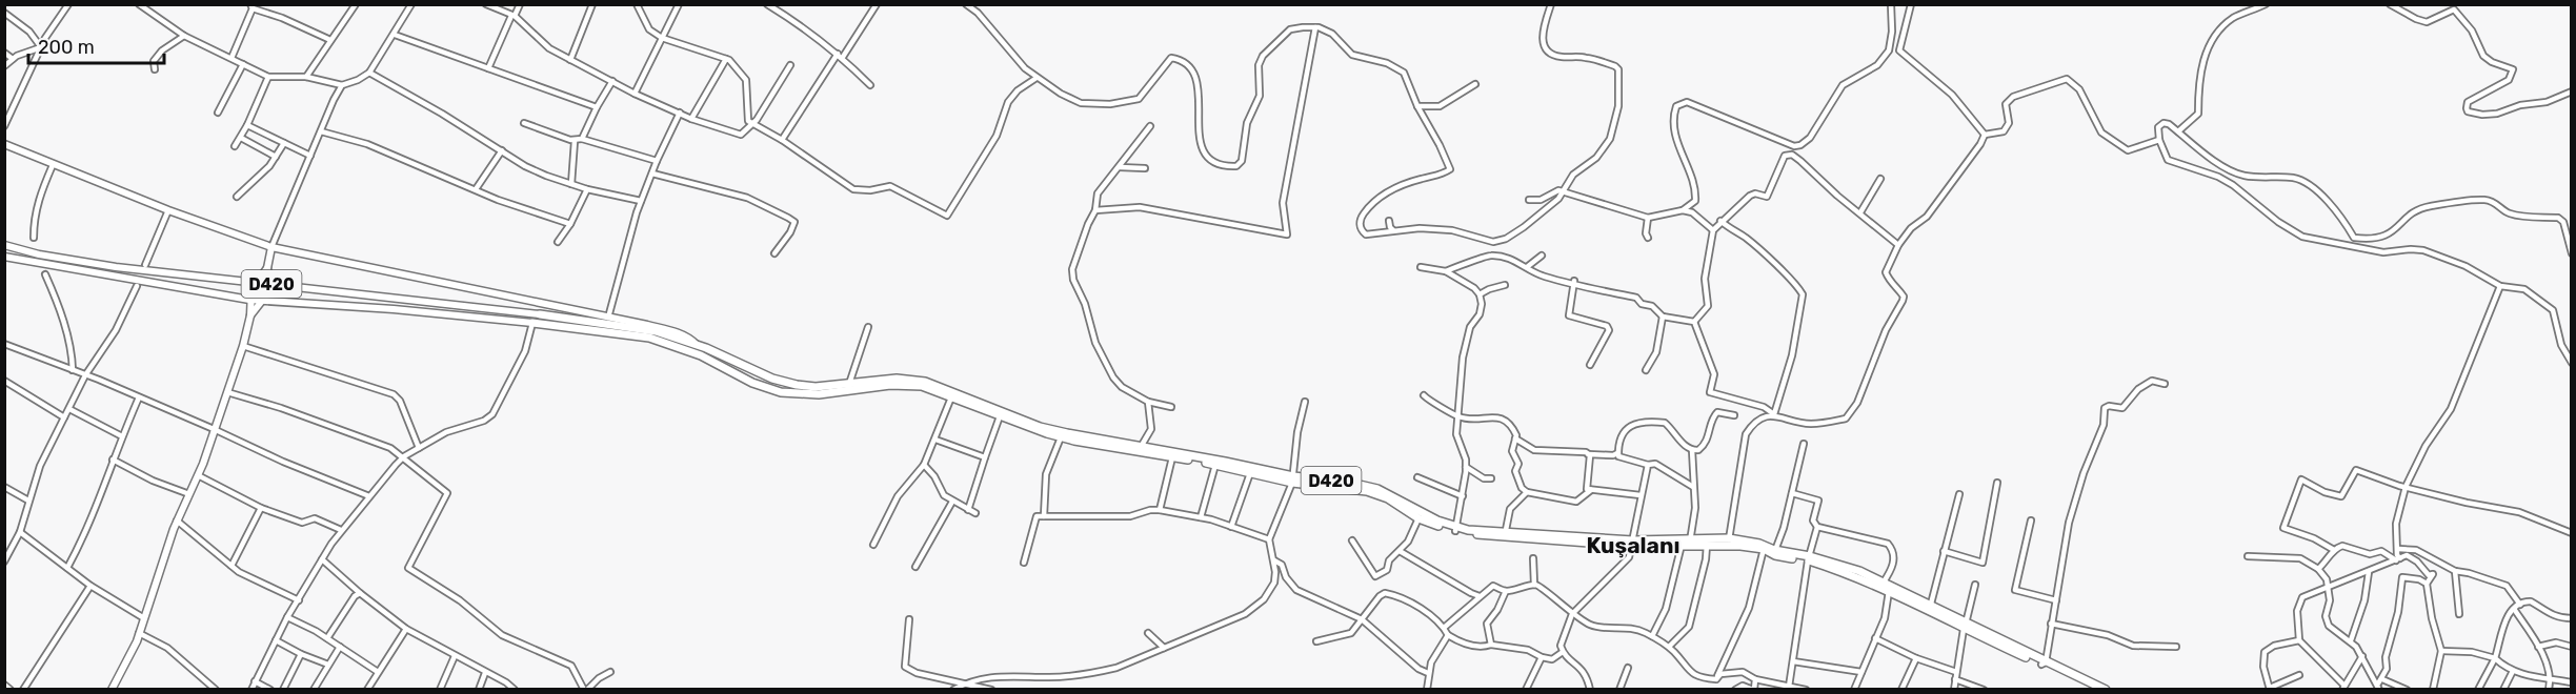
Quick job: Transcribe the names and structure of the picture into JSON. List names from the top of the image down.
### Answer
{
  "streets": {
    "highway": ["D420"]
  },
  "districts": ["Kuşalanı"],
  "scale_bar": "200 m"
}
